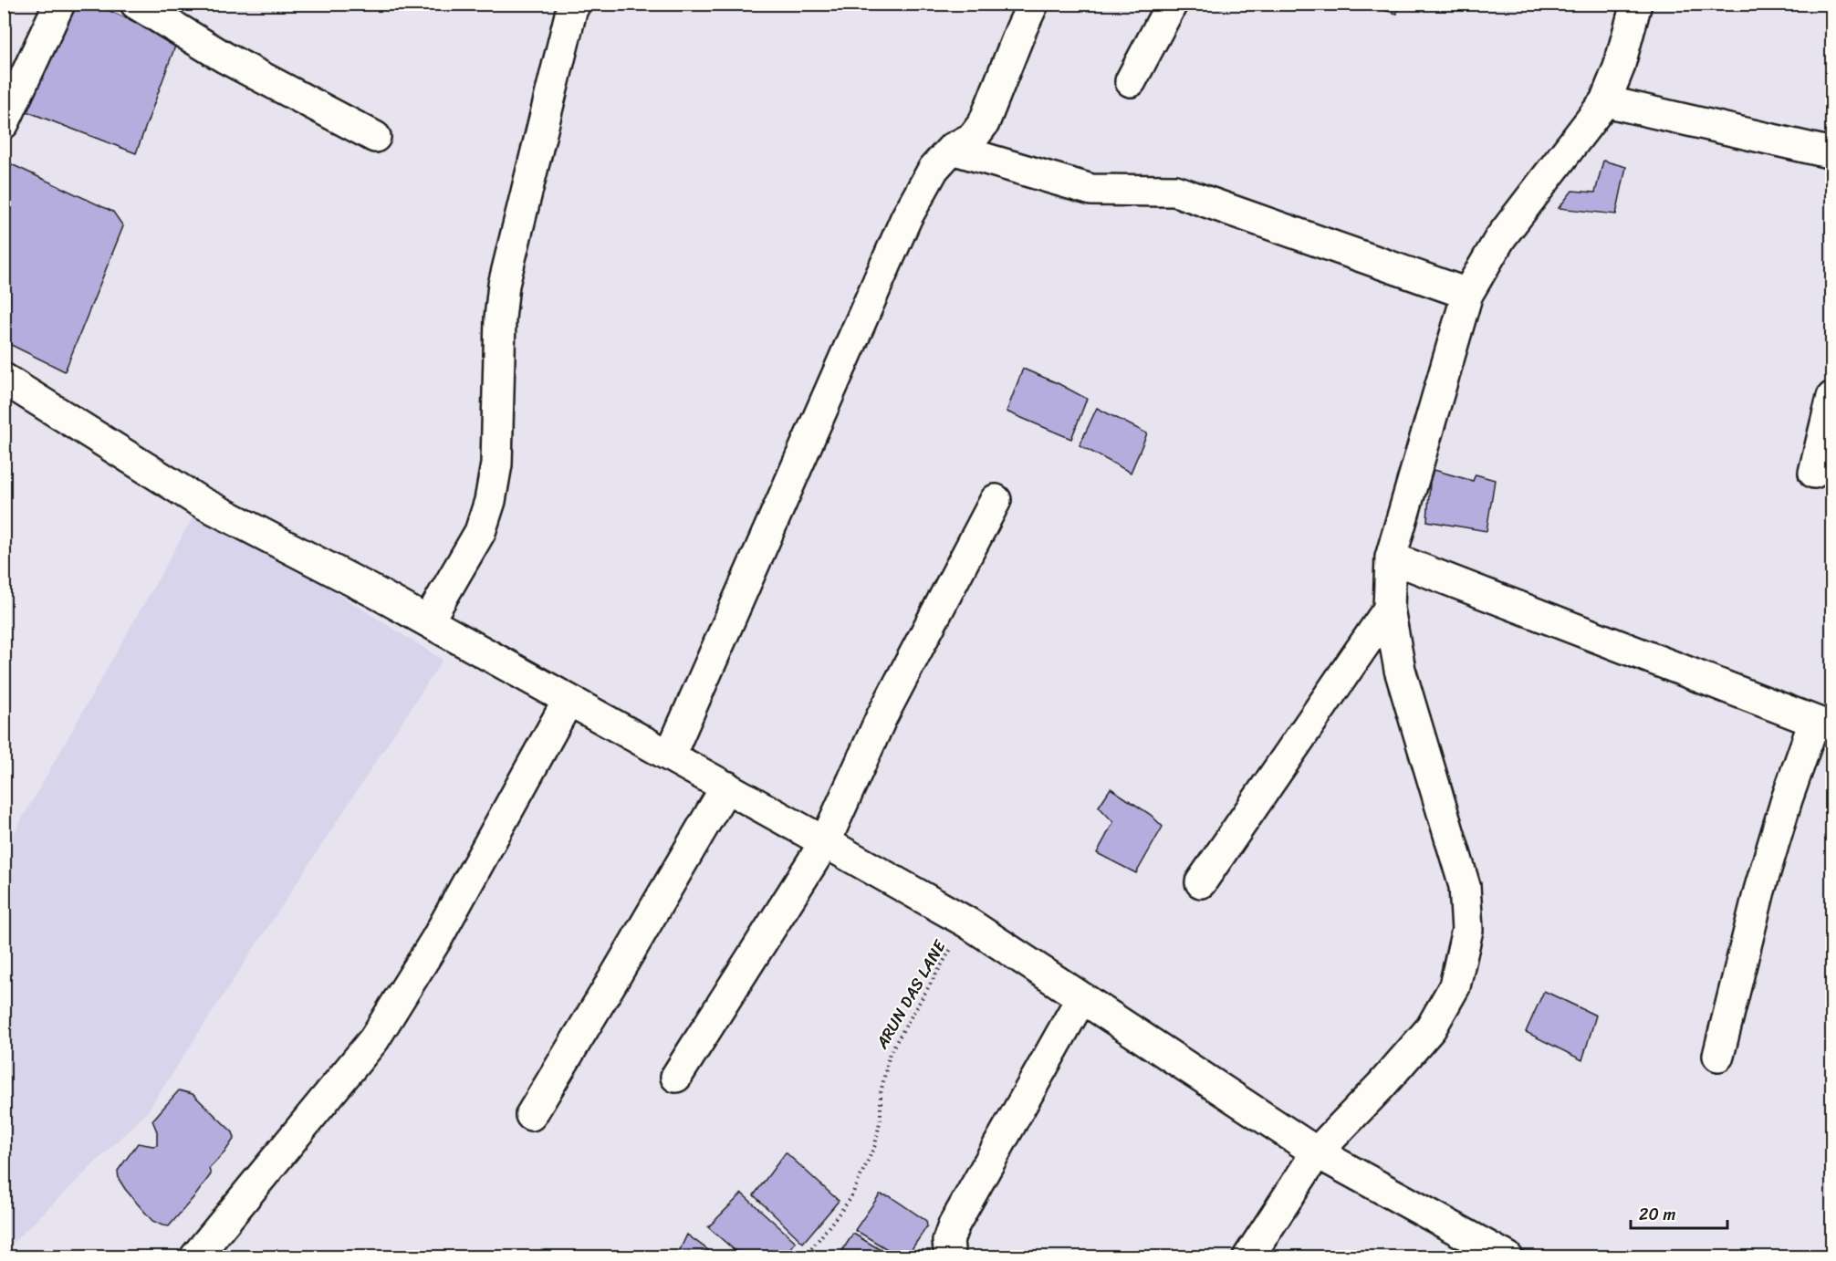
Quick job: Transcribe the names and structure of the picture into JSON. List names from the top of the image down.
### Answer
{
  "streets": {
    "path": ["ARUN DAS LANE"]
  },
  "scale_bar": "20 m"
}
